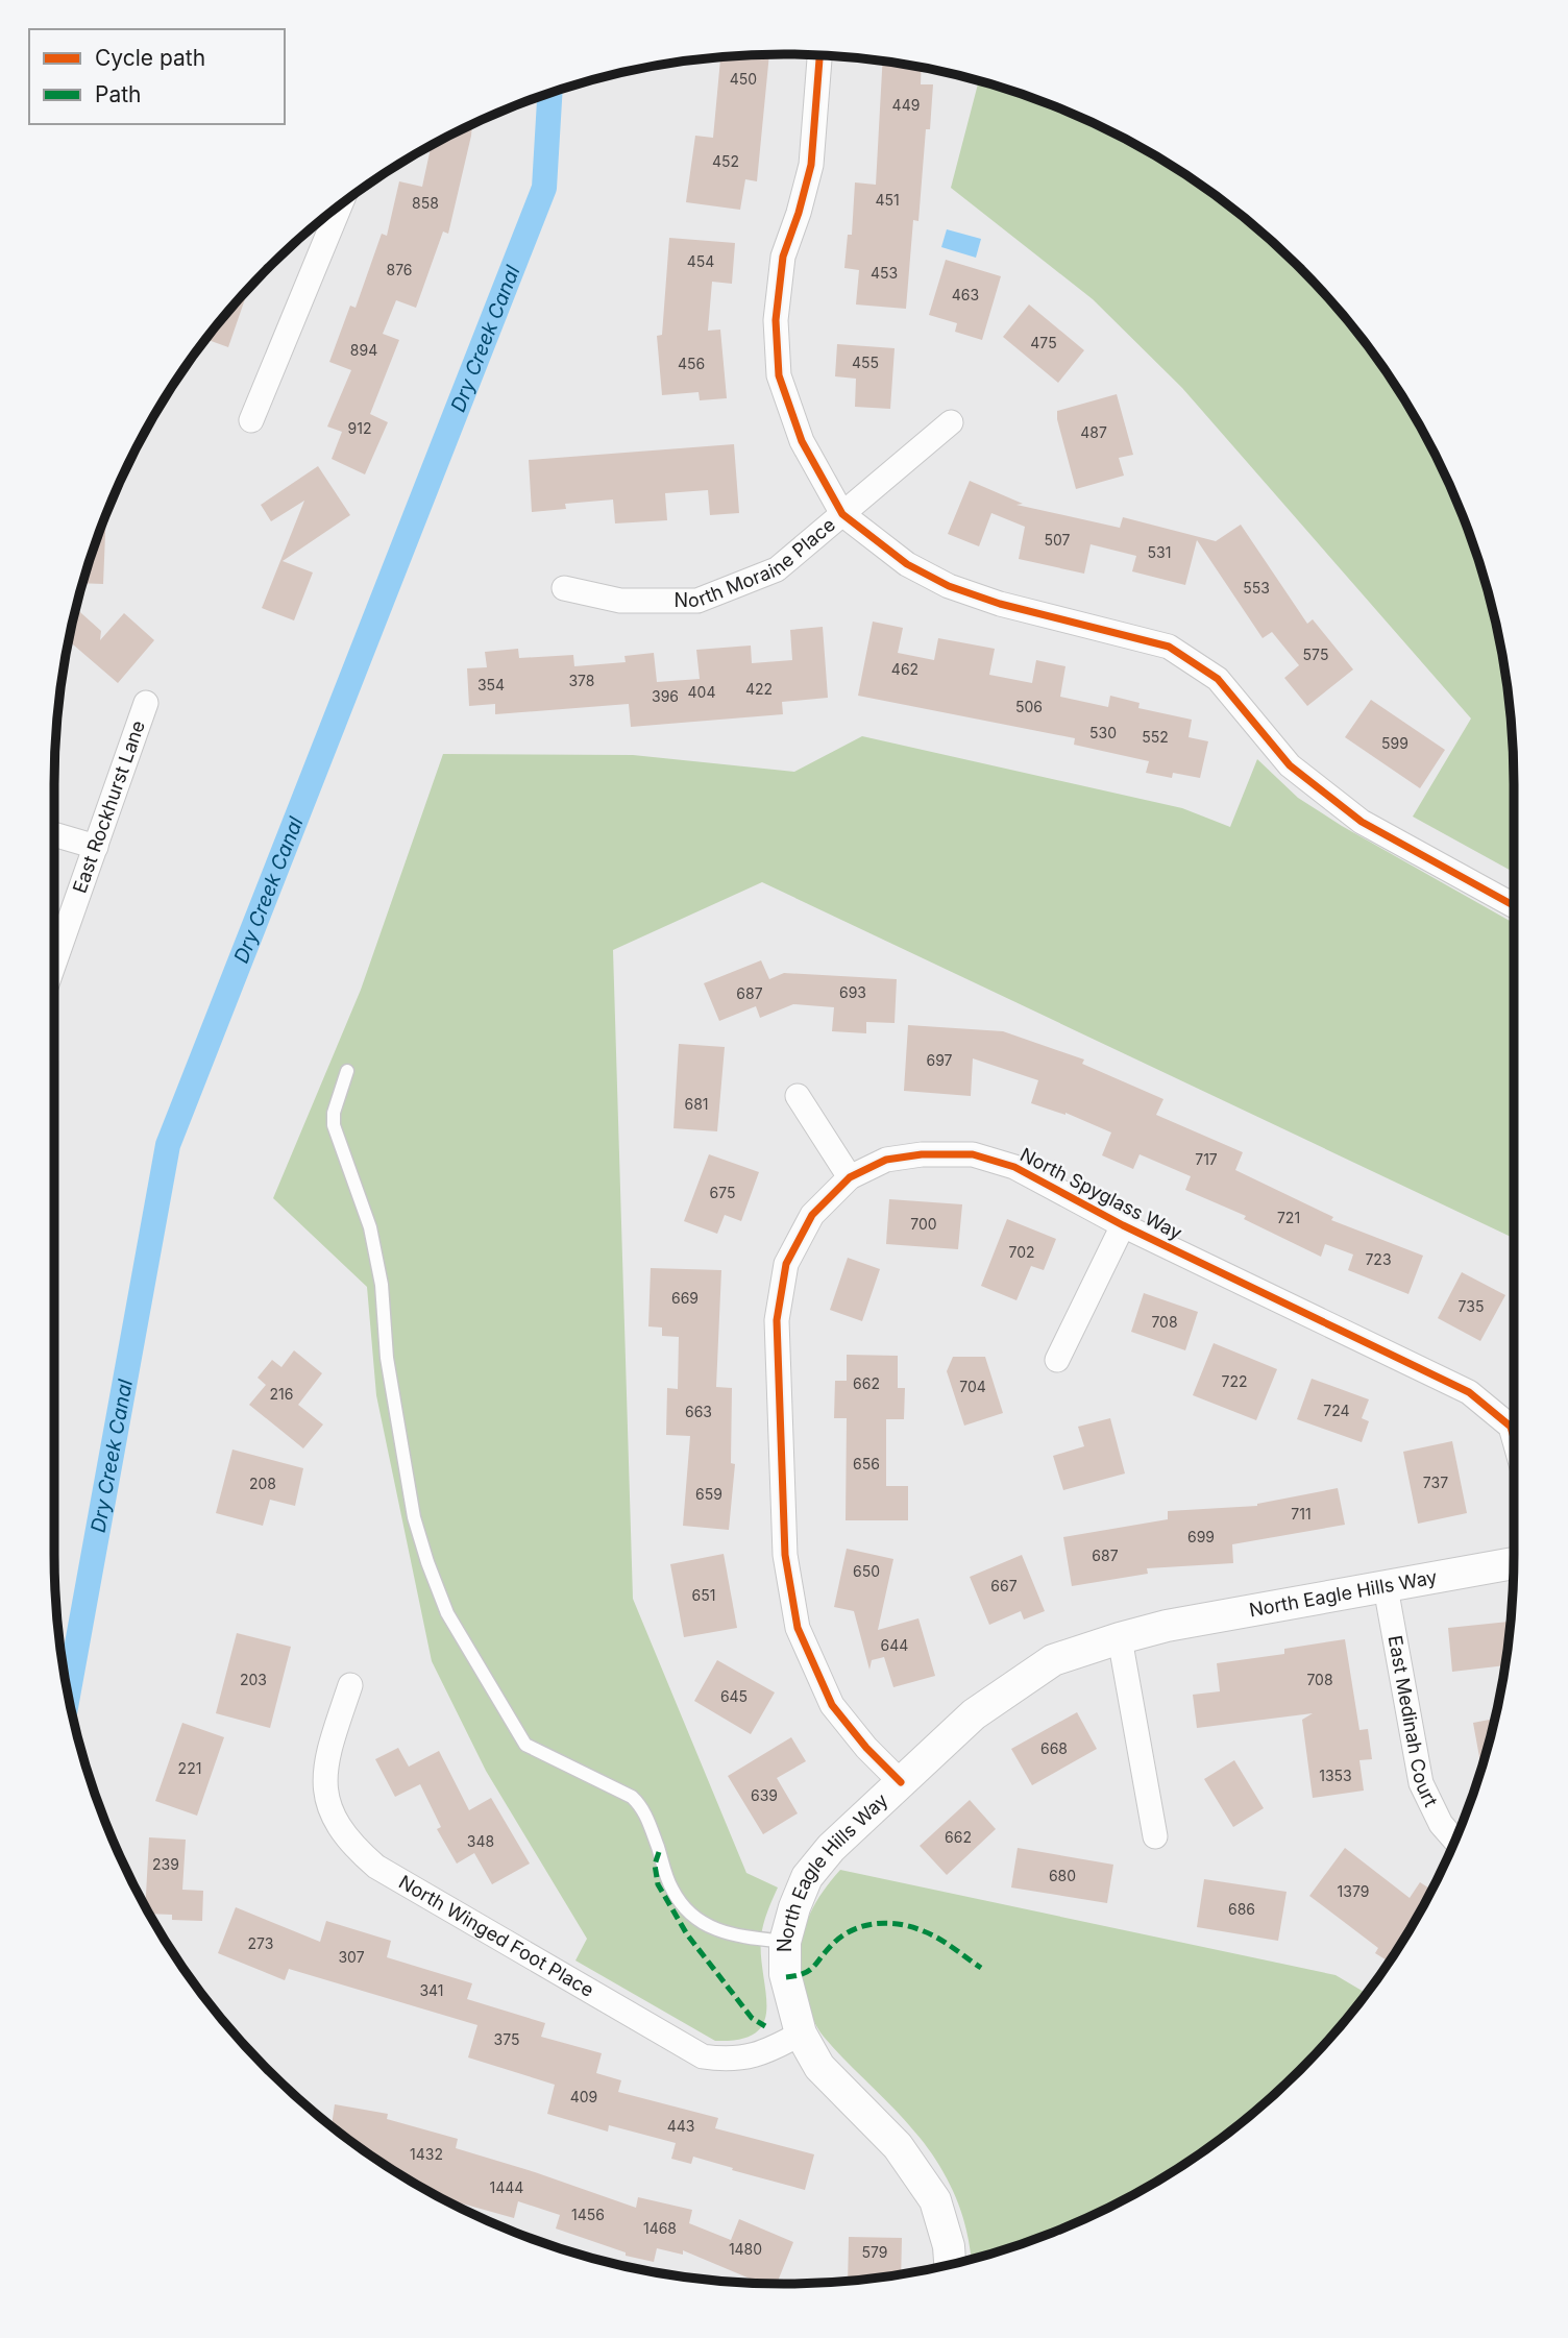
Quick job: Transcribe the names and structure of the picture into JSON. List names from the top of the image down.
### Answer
{
  "streets": {
    "street": [
      "North Moraine Place",
      "East Rockhurst Lane",
      "North Spyglass Way",
      "North Eagle Hills Way",
      "East Medinah Court",
      "North Winged Foot Place"
    ]
  },
  "crossings": [
    ["North Spyglass Way", "North Eagle Hills Way"],
    ["North Eagle Hills Way", "East Medinah Court"],
    ["North Eagle Hills Way", "North Winged Foot Place"]
  ],
  "water": ["Dry Creek Canal"],
  "house_numbers": [
    "450",
    "449",
    "452",
    "451",
    "858",
    "454",
    "876",
    "453",
    "463",
    "475",
    "894",
    "455",
    "456",
    "912",
    "487",
    "507",
    "531",
    "553",
    "575",
    "462",
    "378",
    "354",
    "422",
    "404",
    "396",
    "506",
    "530",
    "552",
    "599",
    "693",
    "687",
    "697",
    "681",
    "717",
    "675",
    "721",
    "700",
    "702",
    "723",
    "669",
    "735",
    "708",
    "722",
    "662",
    "704",
    "216",
    "724",
    "663",
    "656",
    "737",
    "208",
    "659",
    "711",
    "699",
    "687",
    "650",
    "667",
    "651",
    "644",
    "203",
    "708",
    "645",
    "668",
    "221",
    "1353",
    "639",
    "662",
    "348",
    "239",
    "680",
    "1379",
    "686",
    "273",
    "307",
    "341",
    "375",
    "409",
    "443",
    "1432",
    "1444",
    "1456",
    "1468",
    "1480",
    "579"
  ],
  "legend": ["Cycle path", "Path"]
}
